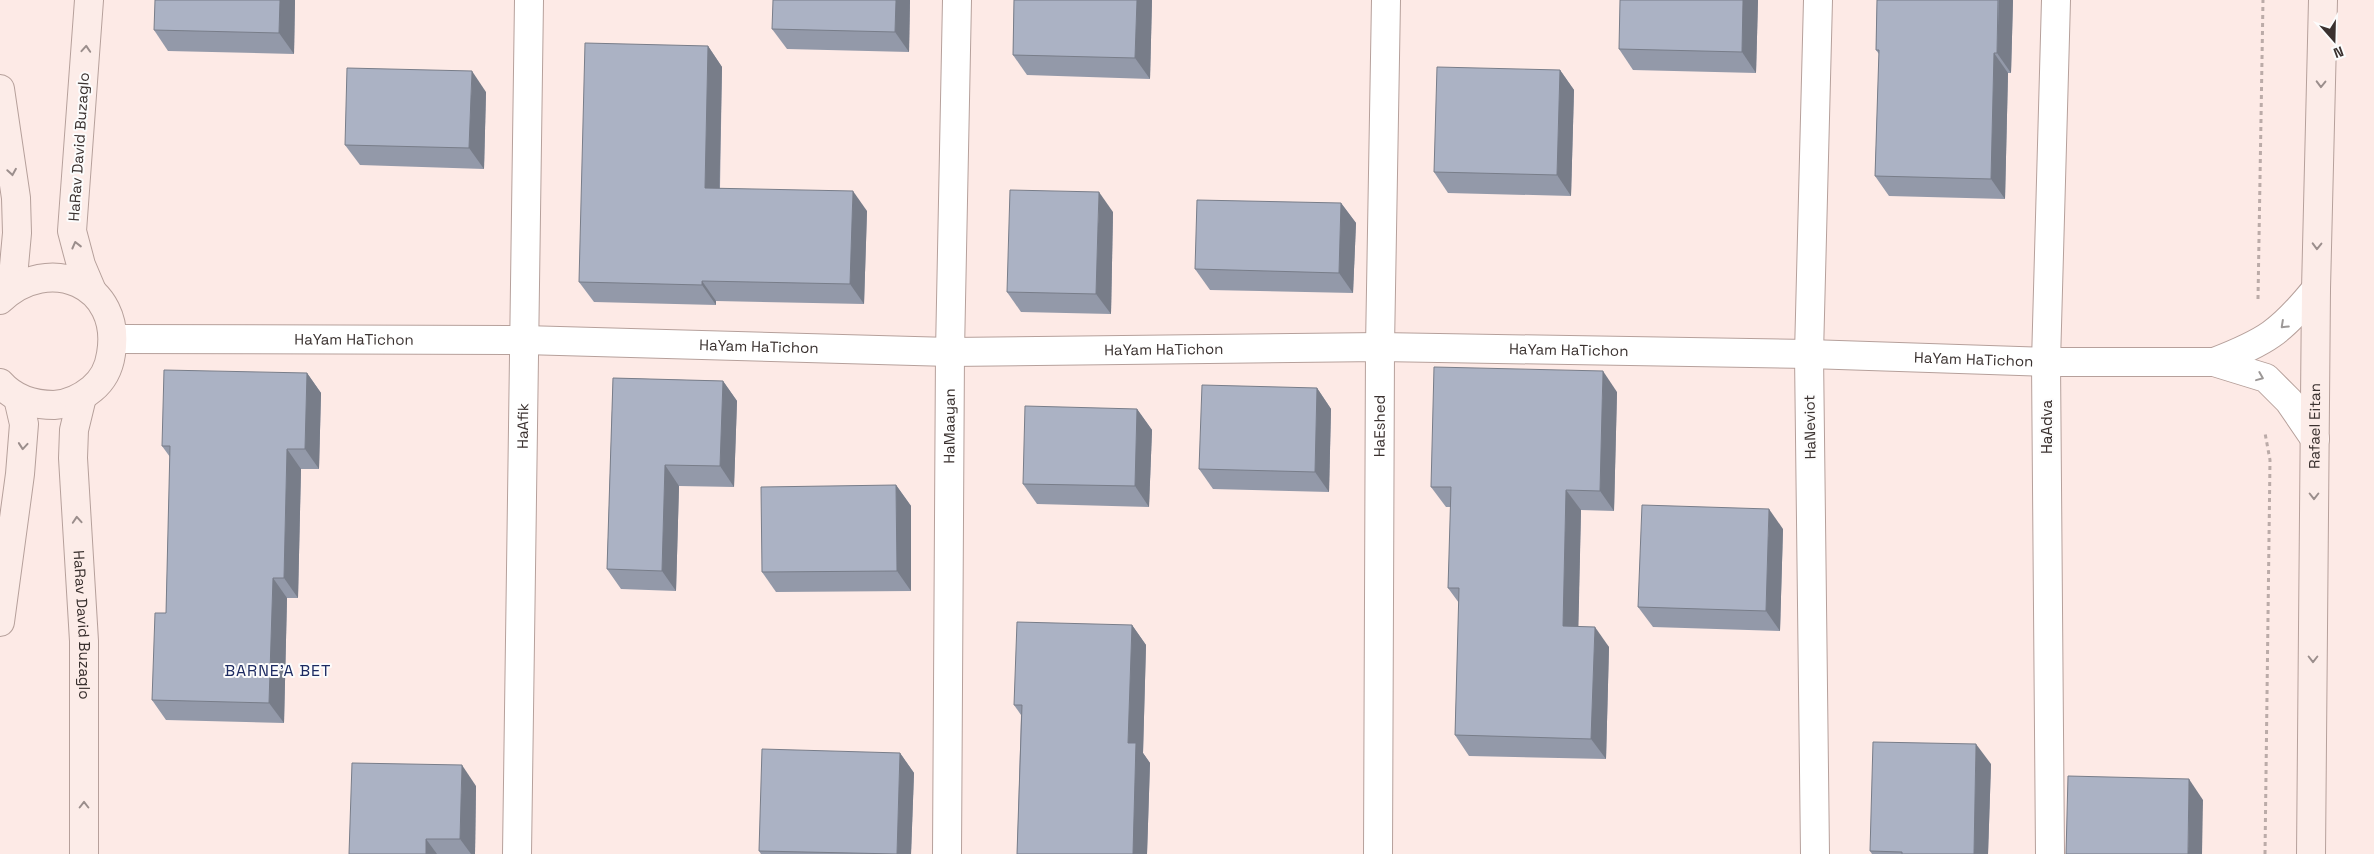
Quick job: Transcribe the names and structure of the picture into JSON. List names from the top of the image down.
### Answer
{
  "streets": {
    "street": [
      "HaRav David Buzaglo",
      "HaYam HaTichon",
      "HaAfik",
      "HaMaayan",
      "HaEshed",
      "HaNeviot",
      "HaAdva",
      "Rafael Eitan"
    ]
  },
  "crossings": [
    ["HaYam HaTichon", "HaAfik"],
    ["HaYam HaTichon", "HaMaayan"],
    ["HaYam HaTichon", "HaEshed"],
    ["HaYam HaTichon", "HaNeviot"],
    ["HaYam HaTichon", "HaAdva"],
    ["HaYam HaTichon", "Rafael Eitan"]
  ],
  "one_way": ["Rafael Eitan"],
  "districts": ["BARNE'A BET"],
  "north": "bottom"
}
